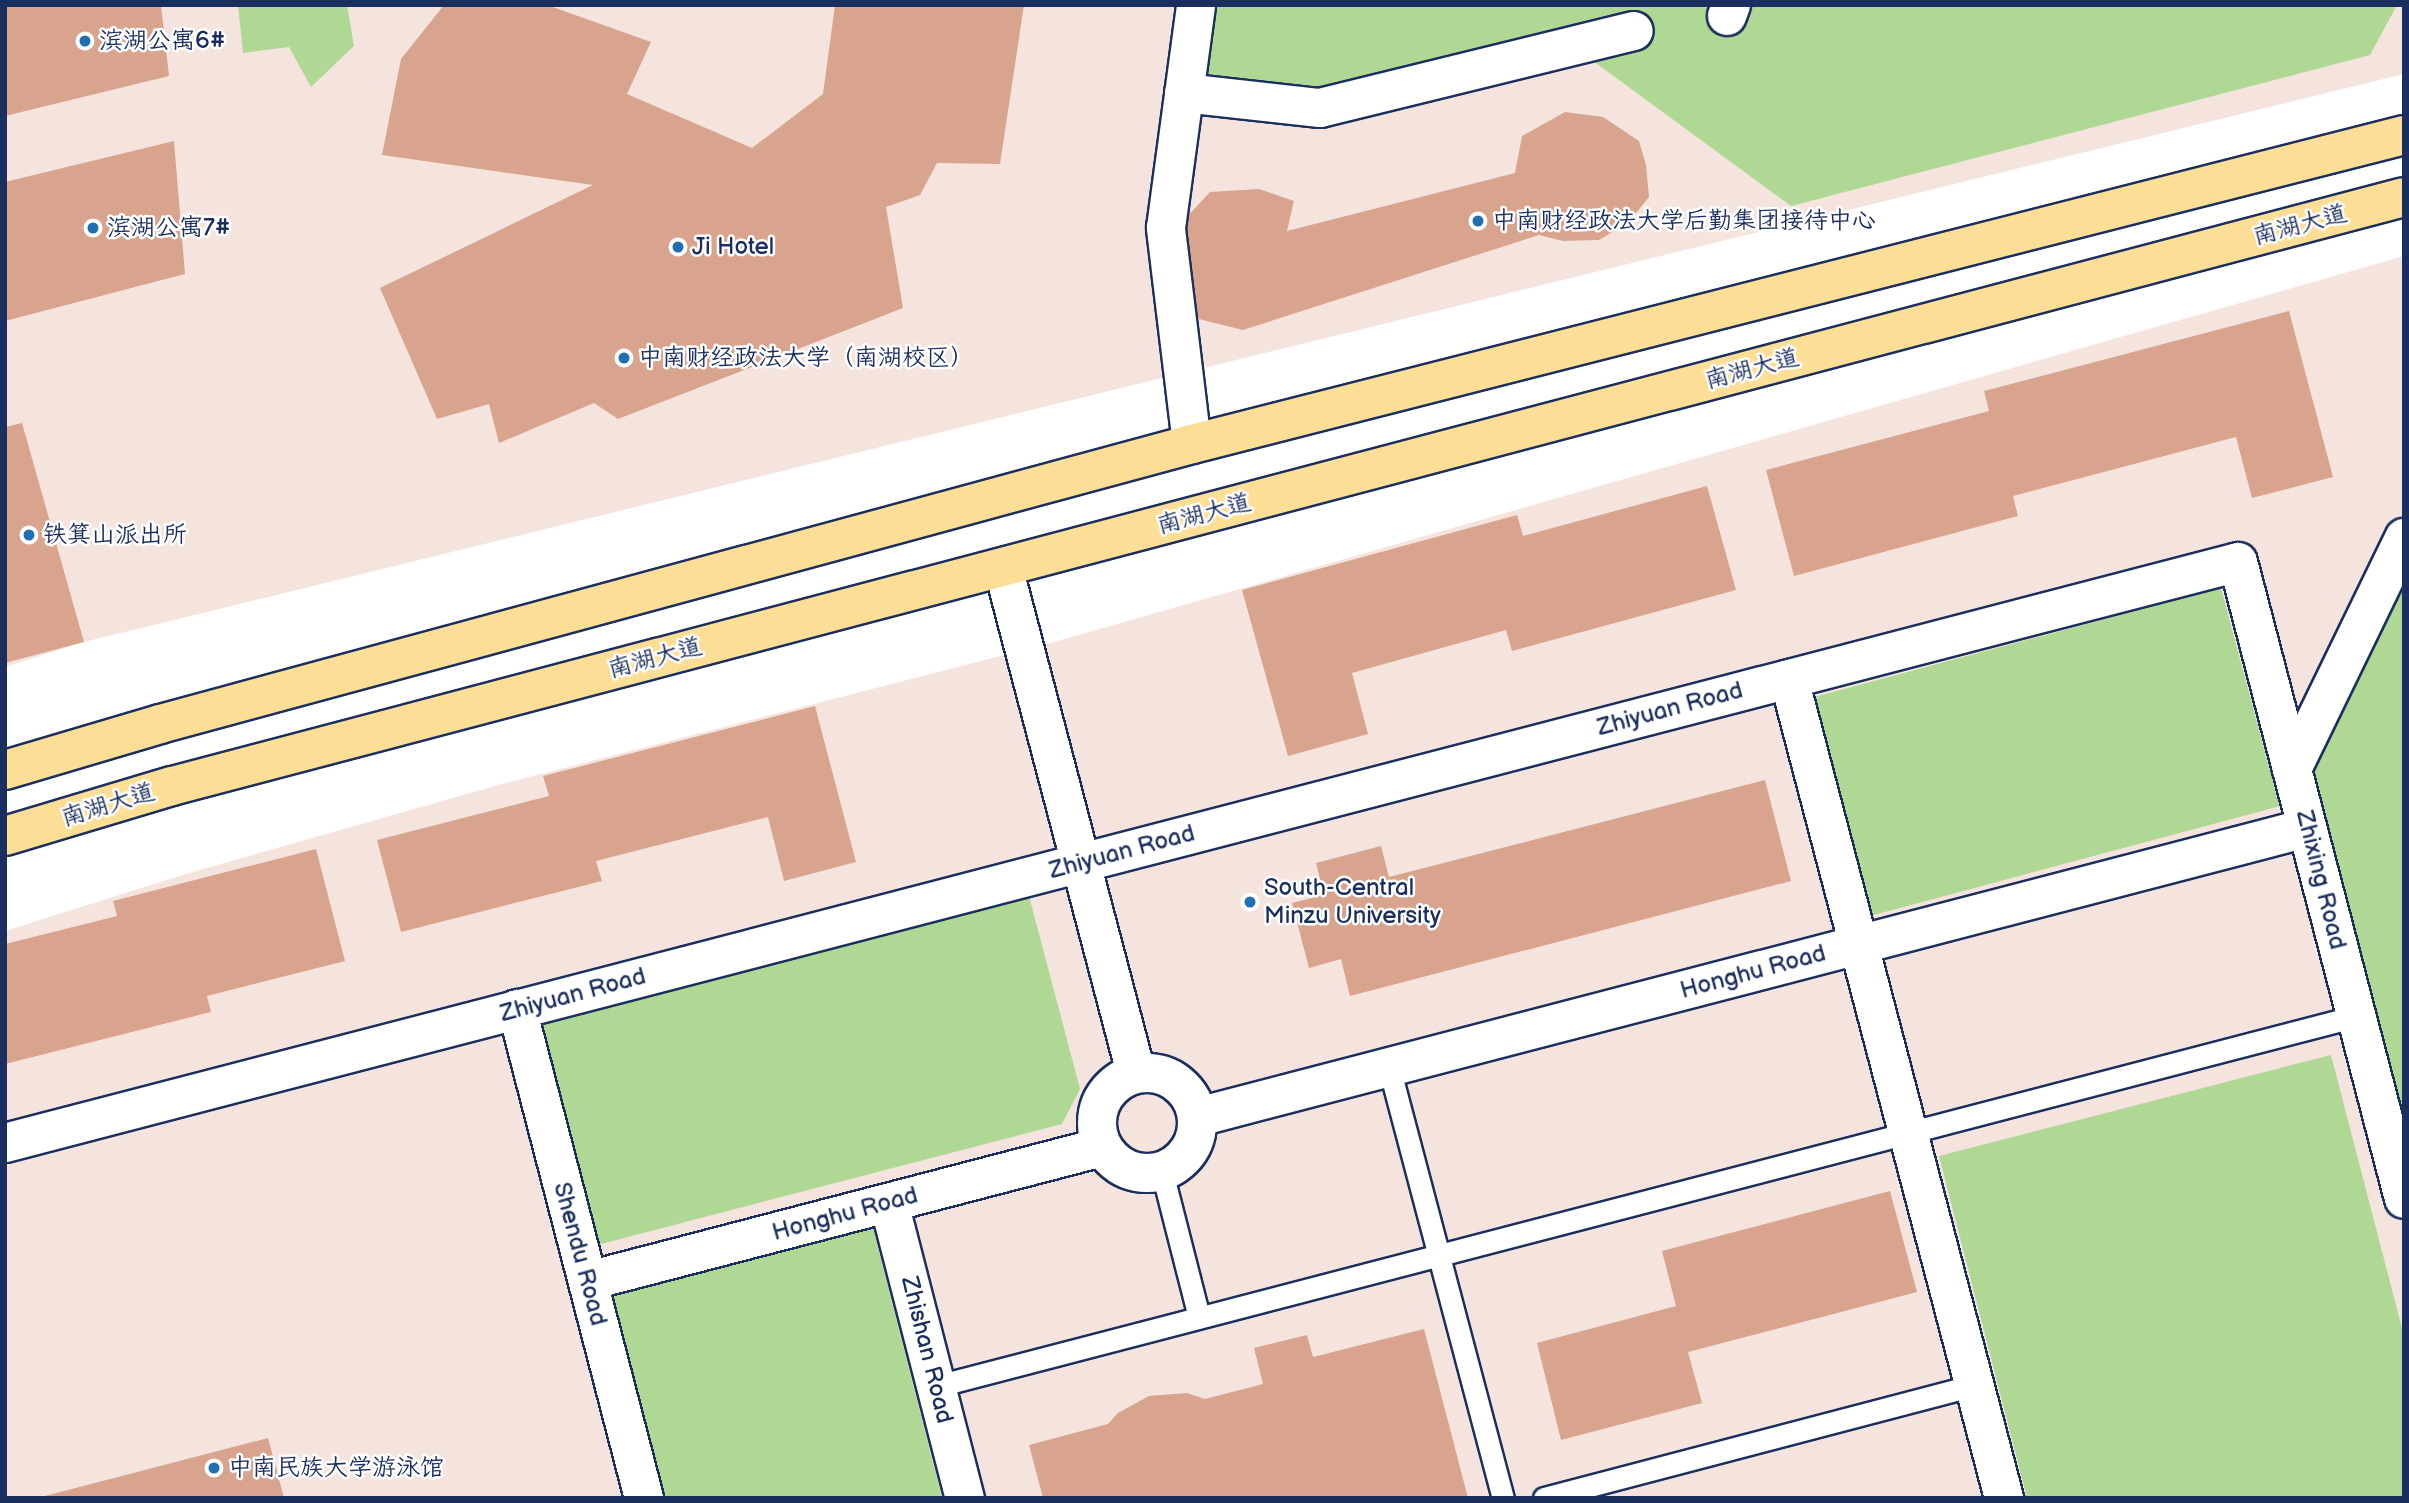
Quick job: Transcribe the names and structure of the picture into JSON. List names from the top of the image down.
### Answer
{
  "streets": {
    "main road": ["南湖大道"],
    "street": [
      "Zhiyuan Road",
      "Zhixing Road",
      "Honghu Road",
      "Shendu Road",
      "Zhishan Road"
    ]
  },
  "crossings": [
    ["Zhiyuan Road", "Zhixing Road"],
    ["Zhiyuan Road", "Shendu Road"],
    ["Zhixing Road", "Honghu Road"],
    ["Honghu Road", "Shendu Road"],
    ["Honghu Road", "Zhishan Road"]
  ],
  "places": [
    "滨湖公寓6#",
    "中南财经政法大学后勤集团接待中心",
    "滨湖公寓7#",
    "Ji Hotel",
    "中南财经政法大学（南湖校区）",
    "铁箕山派出所",
    "South-Central Minzu University",
    "中南民族大学游泳馆"
  ]
}
